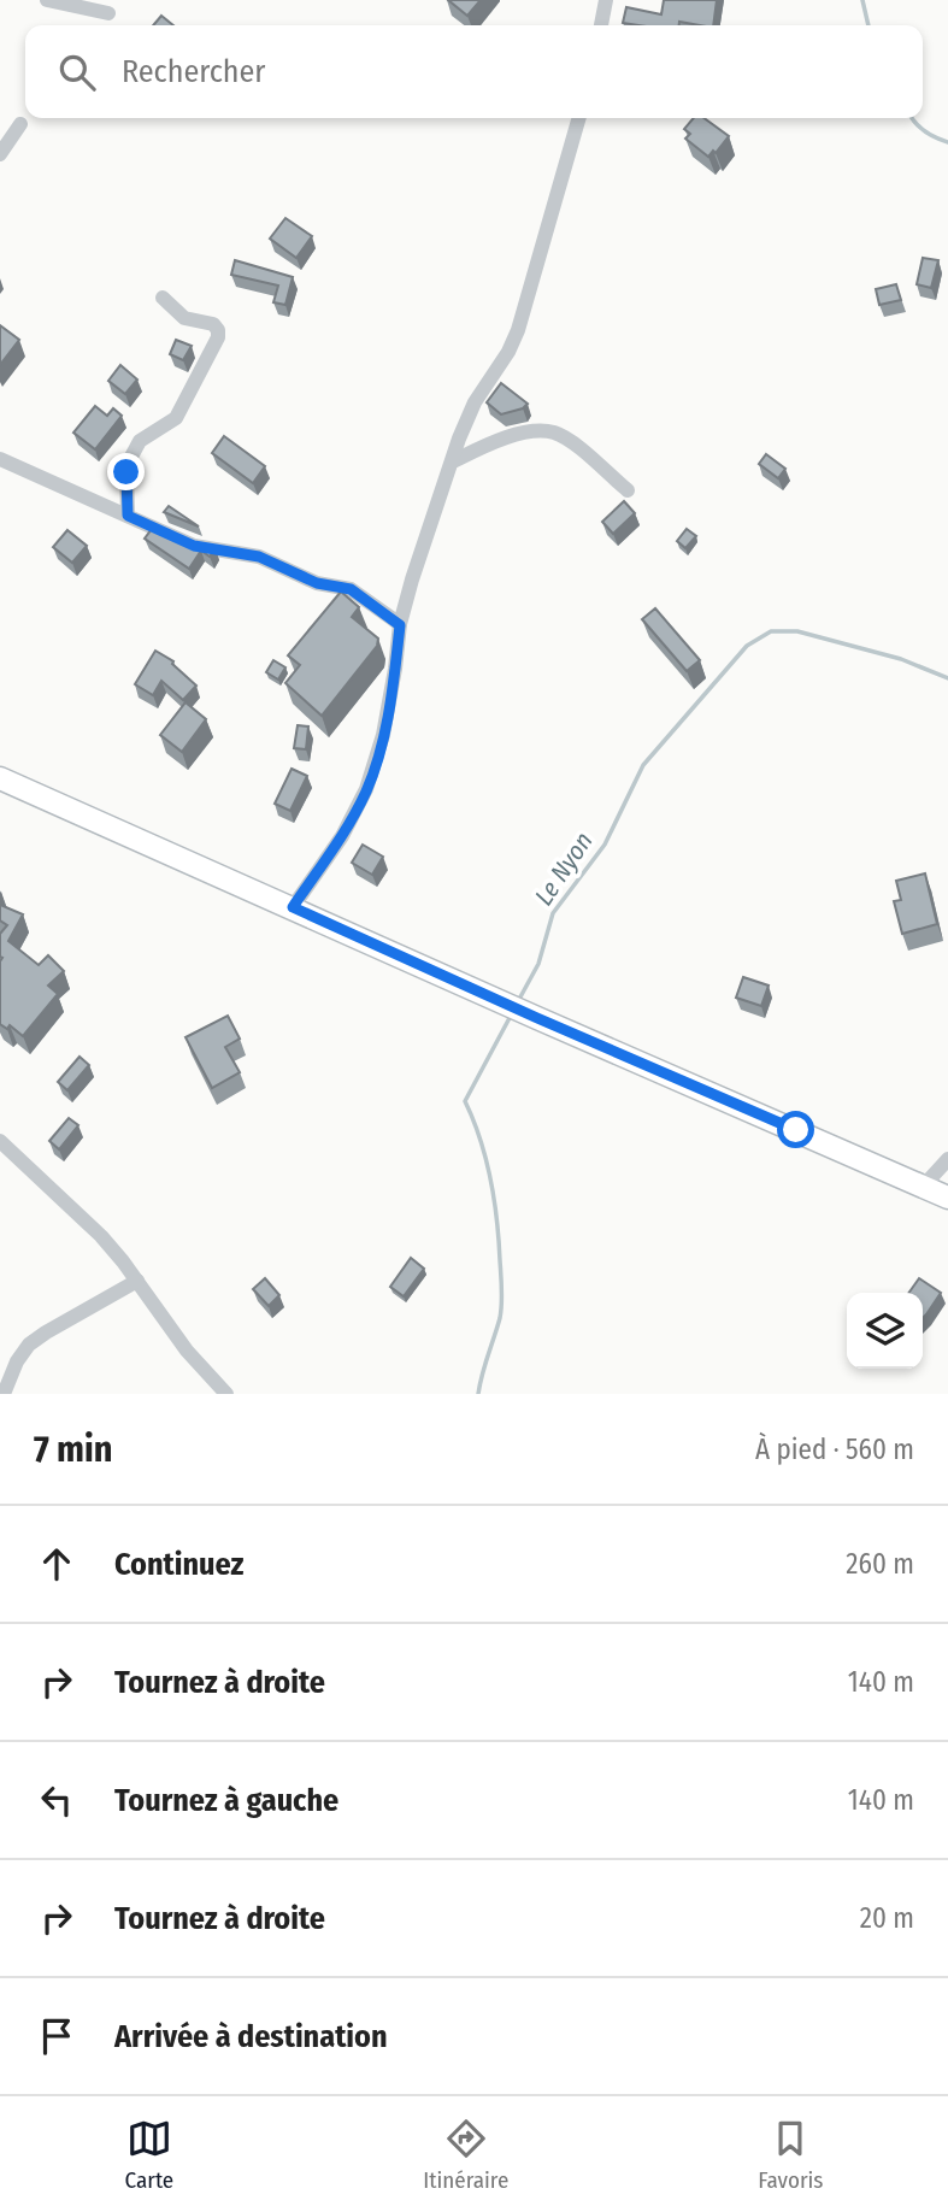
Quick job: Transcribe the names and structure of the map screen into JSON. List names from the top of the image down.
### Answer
{
  "water": ["Le Nyon"],
  "page": {
    "search": "Rechercher",
    "heading": ["7 min", "À pied · 560 m"],
    "list": [
      ["Continuez", "260 m"],
      ["Tournez à droite", "140 m"],
      ["Tournez à gauche", "140 m"],
      ["Tournez à droite", "20 m"],
      "Arrivée à destination"
    ],
    "nav": ["Carte", "Itinéraire", "Favoris"]
  }
}
